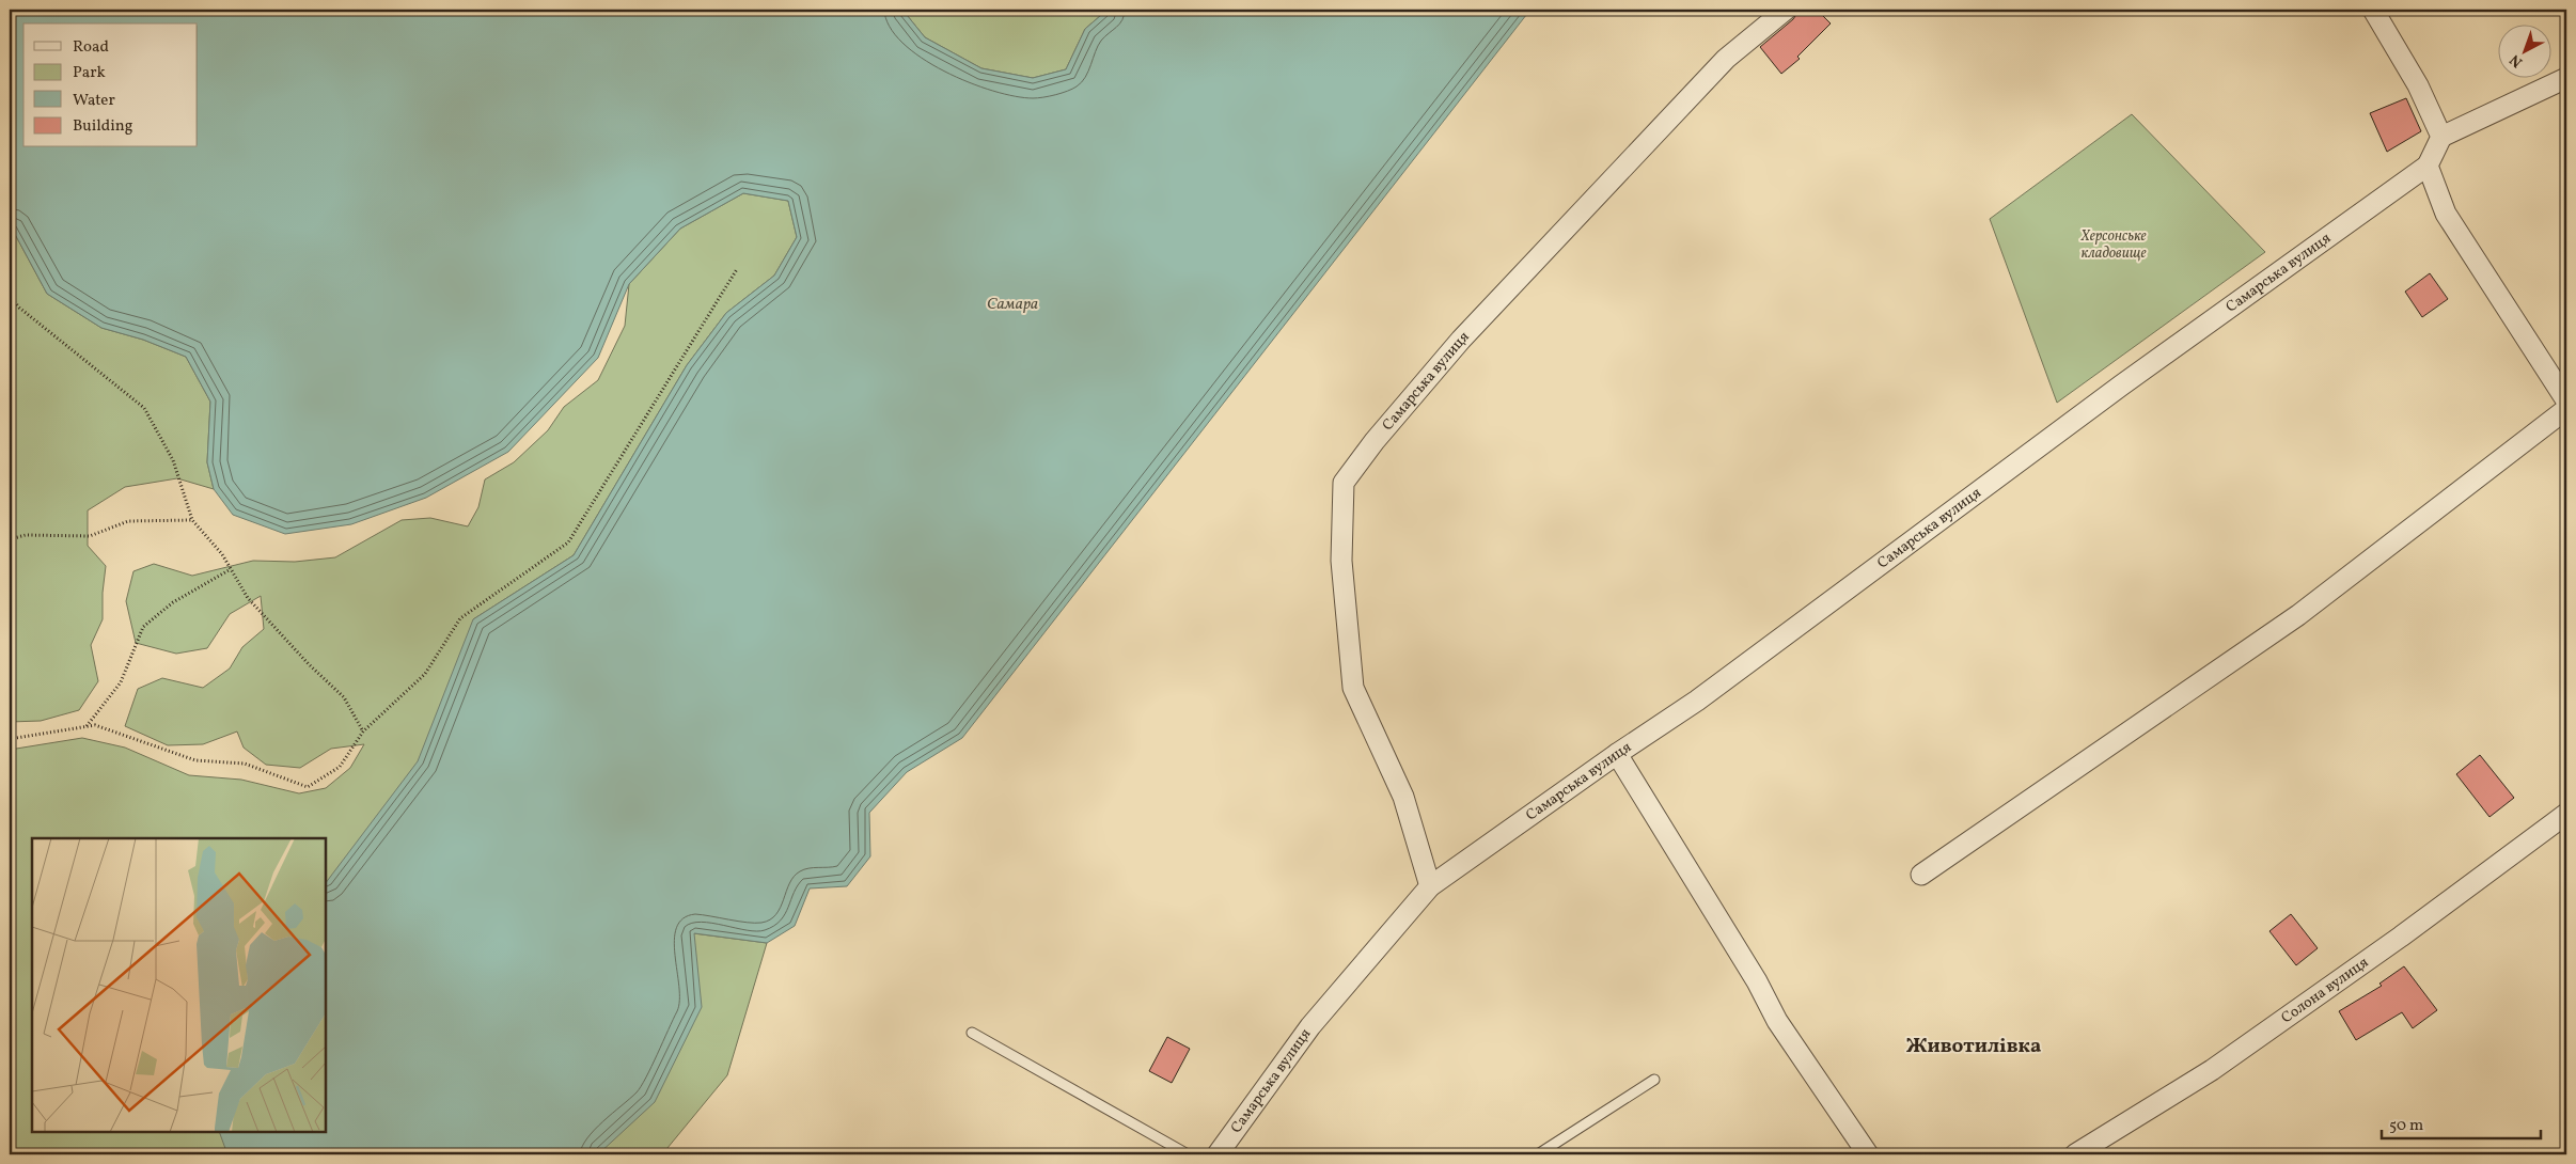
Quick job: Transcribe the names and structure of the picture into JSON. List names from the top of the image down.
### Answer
{
  "streets": {
    "street": ["Самарська вулиця", "Солона вулиця"]
  },
  "districts": ["Животилівка"],
  "water": ["Самара"],
  "parks": ["Херсонське кладовище"],
  "legend": [
    "Road",
    "Park",
    "Water",
    "Building"
  ],
  "scale_bar": "50 m",
  "north": "bottom left"
}
